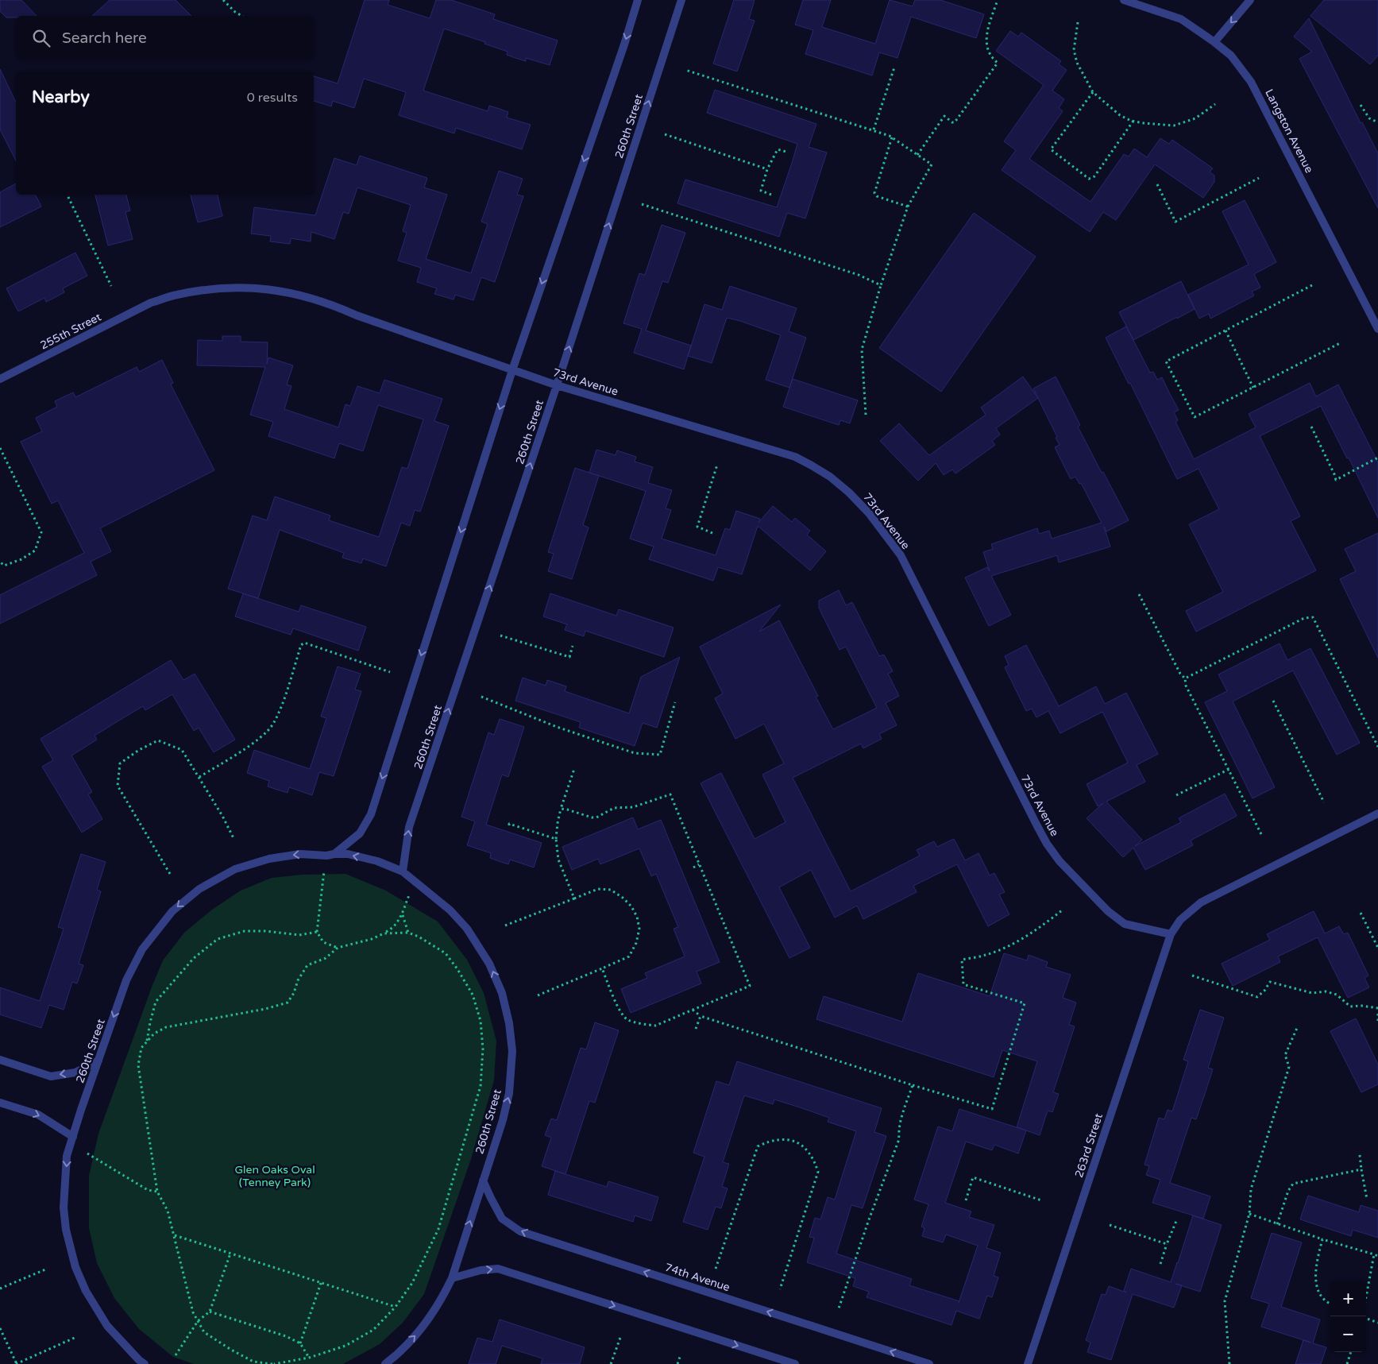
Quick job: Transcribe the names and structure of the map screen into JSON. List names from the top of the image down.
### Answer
{
  "streets": {
    "street": [
      "260th Street",
      "Langston Avenue",
      "255th Street",
      "73rd Avenue",
      "263rd Street",
      "74th Avenue"
    ]
  },
  "crossings": [
    ["260th Street", "73rd Avenue"],
    ["260th Street", "74th Avenue"],
    ["255th Street", "73rd Avenue"],
    ["73rd Avenue", "263rd Street"]
  ],
  "parks": ["Glen Oaks Oval (Tenney Park)"],
  "page": {
    "search": "Search here",
    "heading": ["Nearby", "0 results"],
    "map_buttons": ["+", "−"]
  }
}
